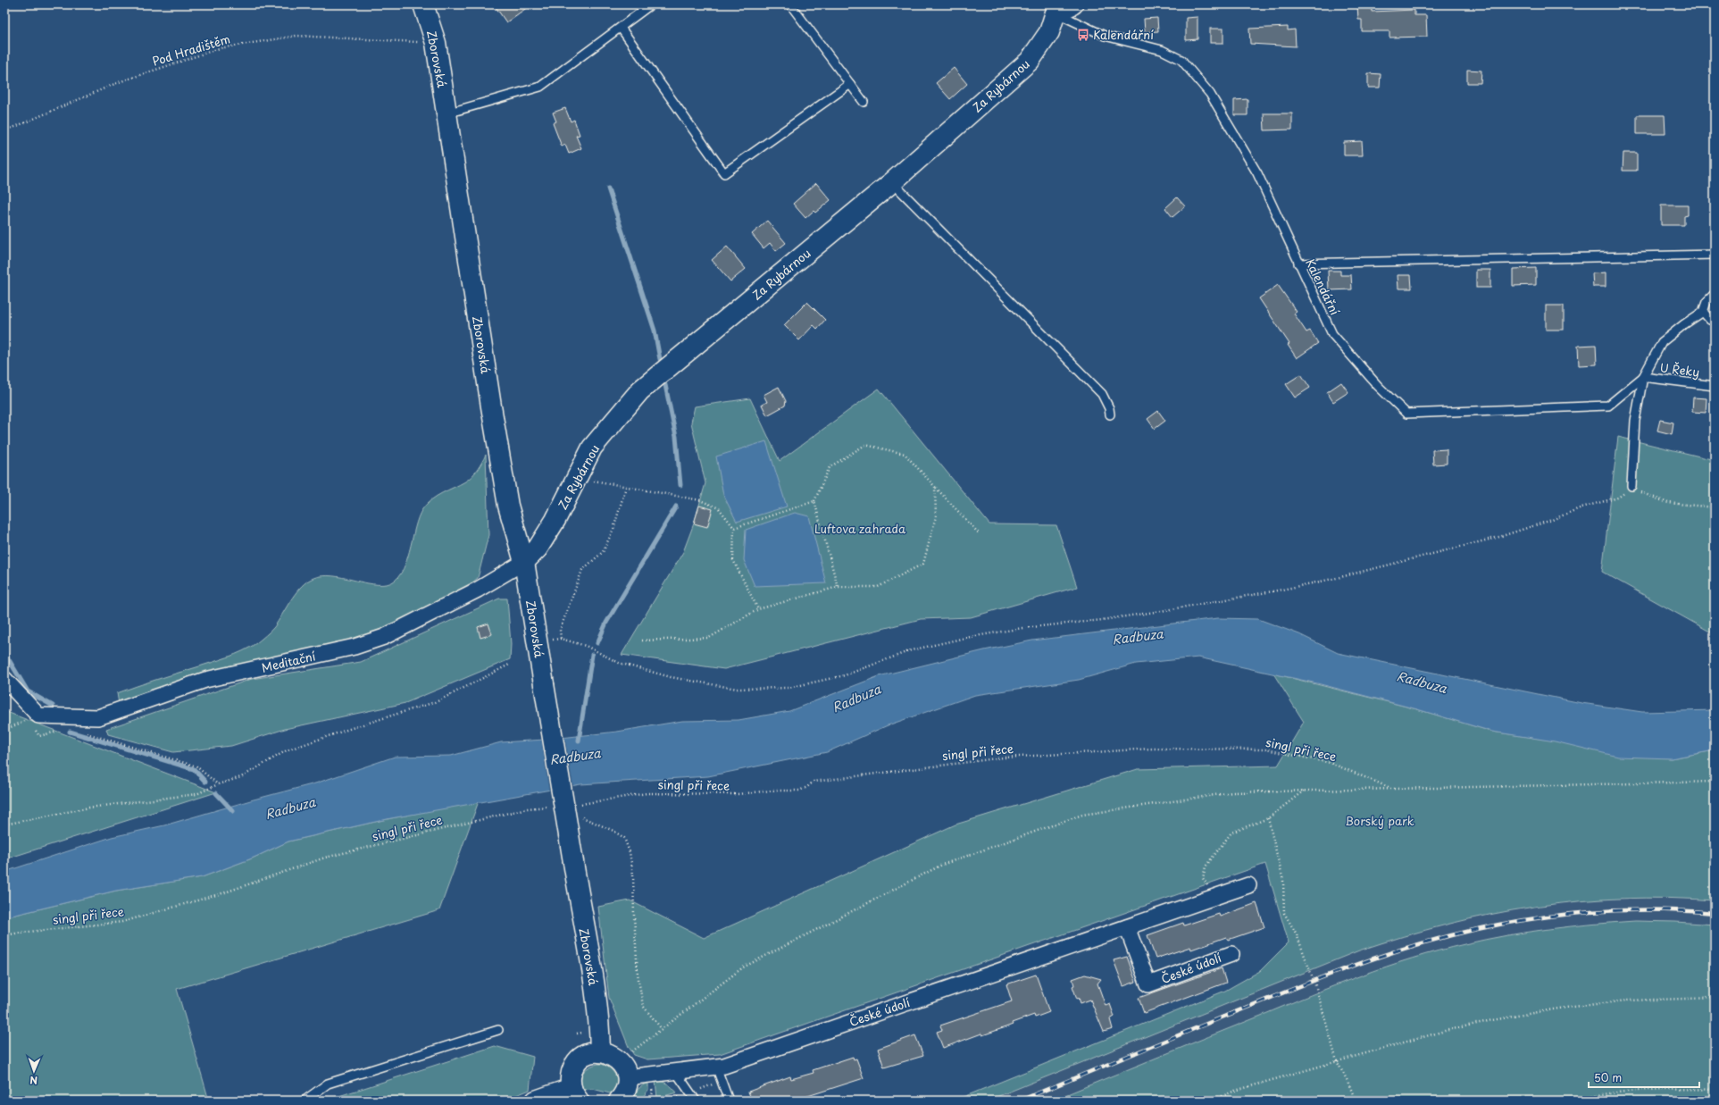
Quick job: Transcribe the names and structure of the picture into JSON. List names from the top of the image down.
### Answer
{
  "streets": {
    "street": [
      "Zborovská",
      "Za Rybárnou",
      "Meditační",
      "České údolí"
    ],
    "lane": ["Kalendářní", "U Řeky"],
    "path": ["Pod Hradištěm", "singl při řece"]
  },
  "crossings": [
    ["Pod Hradištěm", "Zborovská"],
    ["Zborovská", "Za Rybárnou"],
    ["Zborovská", "Meditační"],
    ["Za Rybárnou", "Kalendářní"],
    ["Za Rybárnou", "Meditační"],
    ["Kalendářní", "U Řeky"]
  ],
  "water": ["Radbuza"],
  "parks": ["Luftova zahrada", "Borský park"],
  "places": {
    "bus stop": ["Kalendářní"]
  },
  "scale_bar": "50 m",
  "north": "bottom"
}
